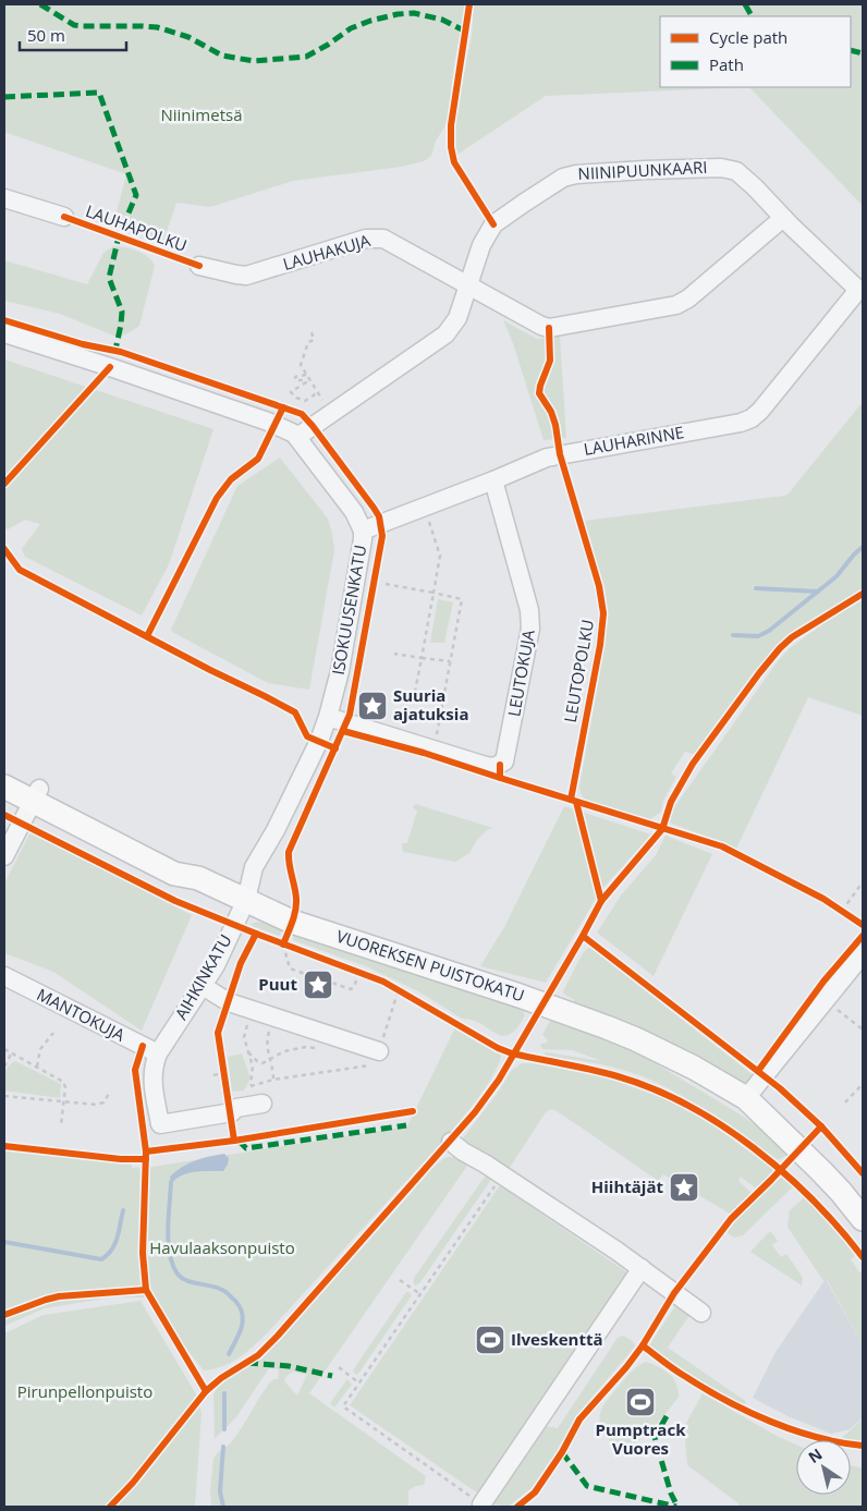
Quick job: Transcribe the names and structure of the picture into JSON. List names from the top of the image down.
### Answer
{
  "streets": {
    "main road": ["VUOREKSEN PUISTOKATU"],
    "street": [
      "NIINIPUUNKAARI",
      "LAUHAKUJA",
      "LAUHARINNE",
      "ISOKUUSENKATU",
      "LEUTOKUJA",
      "AIHKINKATU",
      "MANTOKUJA"
    ],
    "cycle path": ["LAUHAPOLKU", "LEUTOPOLKU"]
  },
  "crossings": [
    ["NIINIPUUNKAARI", "LAUHAKUJA"],
    ["NIINIPUUNKAARI", "LAUHARINNE"],
    ["LAUHAKUJA", "LAUHARINNE"],
    ["LAUHARINNE", "ISOKUUSENKATU"],
    ["LAUHARINNE", "LEUTOKUJA"],
    ["ISOKUUSENKATU", "VUOREKSEN PUISTOKATU"],
    ["ISOKUUSENKATU", "AIHKINKATU"],
    ["VUOREKSEN PUISTOKATU", "AIHKINKATU"],
    ["AIHKINKATU", "MANTOKUJA"]
  ],
  "parks": ["Niinimetsä", "Havulaaksonpuisto", "Pirunpellonpuisto"],
  "places": {
    "place": ["Suuria ajatuksia", "Puut", "Hiihtäjät"],
    "sports": ["Ilveskenttä", "Pumptrack Vuores"]
  },
  "legend": ["Cycle path", "Path"],
  "scale_bar": "50 m",
  "north": "top left"
}
